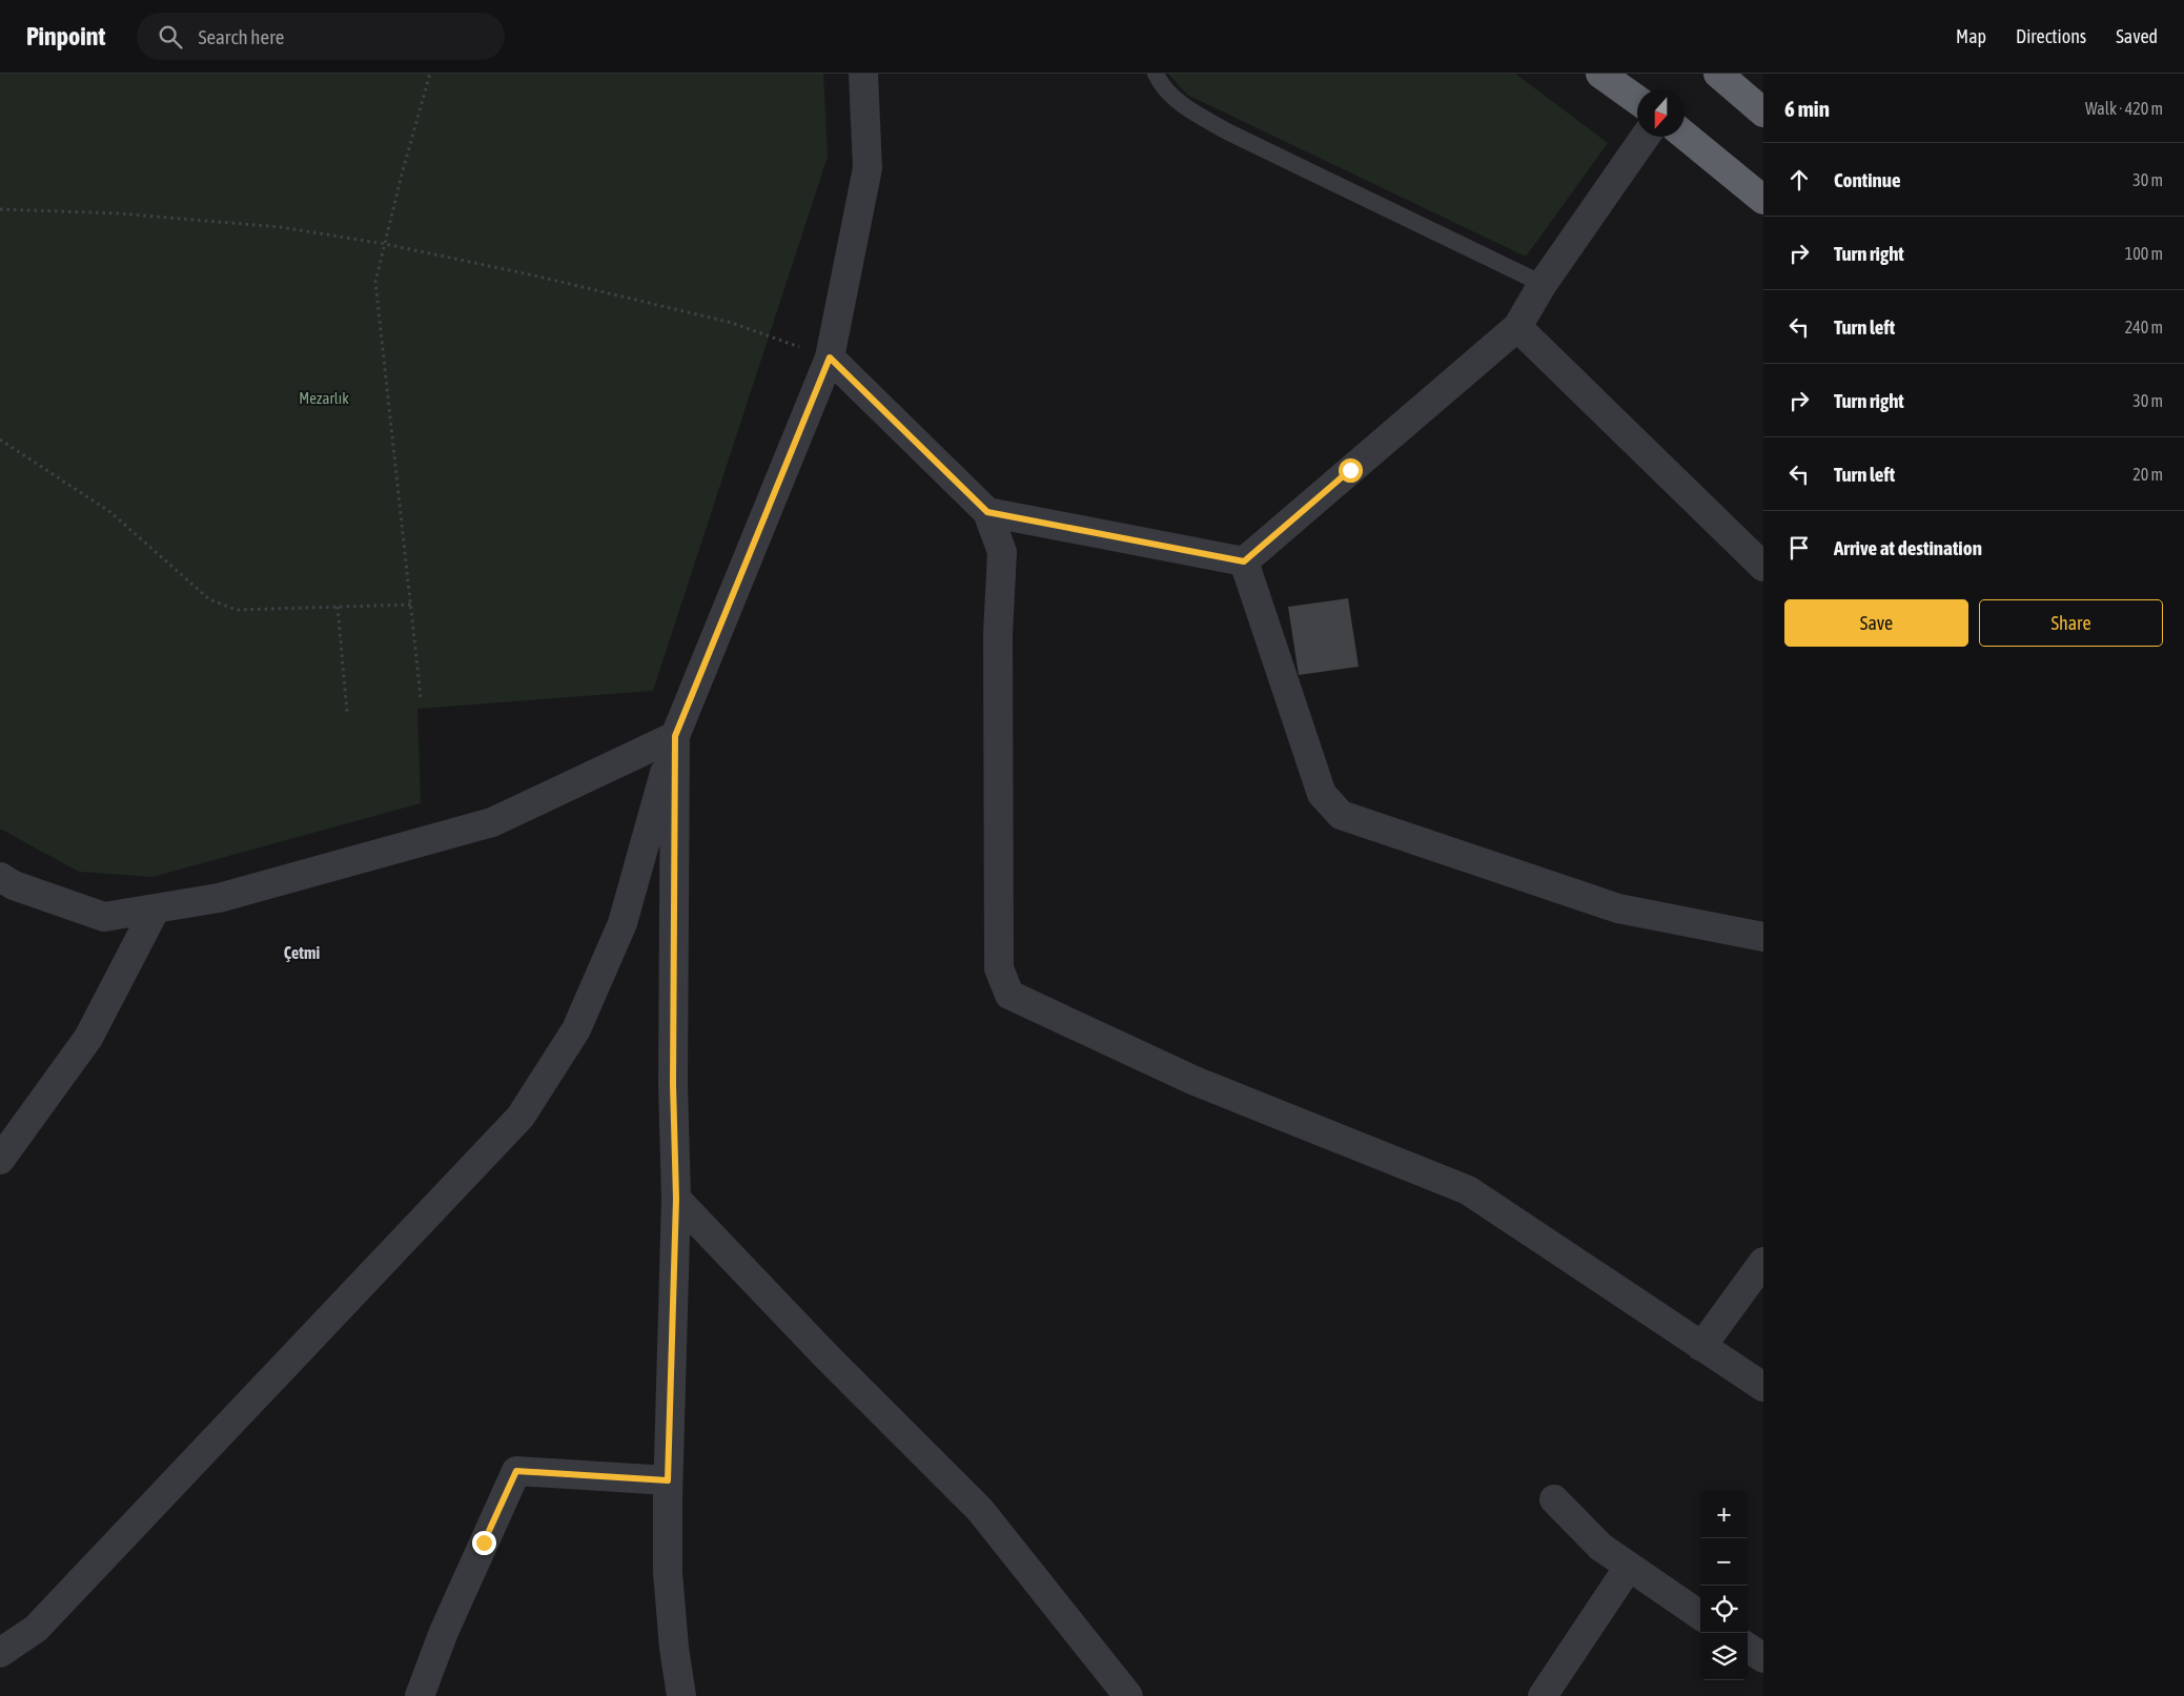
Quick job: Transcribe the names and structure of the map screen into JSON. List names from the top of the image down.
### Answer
{
  "districts": ["Çetmi"],
  "parks": ["Mezarlık"],
  "north": "bottom",
  "page": {
    "header": "Pinpoint",
    "search": "Search here",
    "nav": ["Map", "Directions", "Saved"],
    "heading": ["6 min", "Walk · 420 m"],
    "list": [
      ["Continue", "30 m"],
      ["Turn right", "100 m"],
      ["Turn left", "240 m"],
      ["Turn right", "30 m"],
      ["Turn left", "20 m"],
      "Arrive at destination"
    ],
    "buttons": ["Save", "Share"],
    "map_buttons": ["+", "−"]
  }
}
